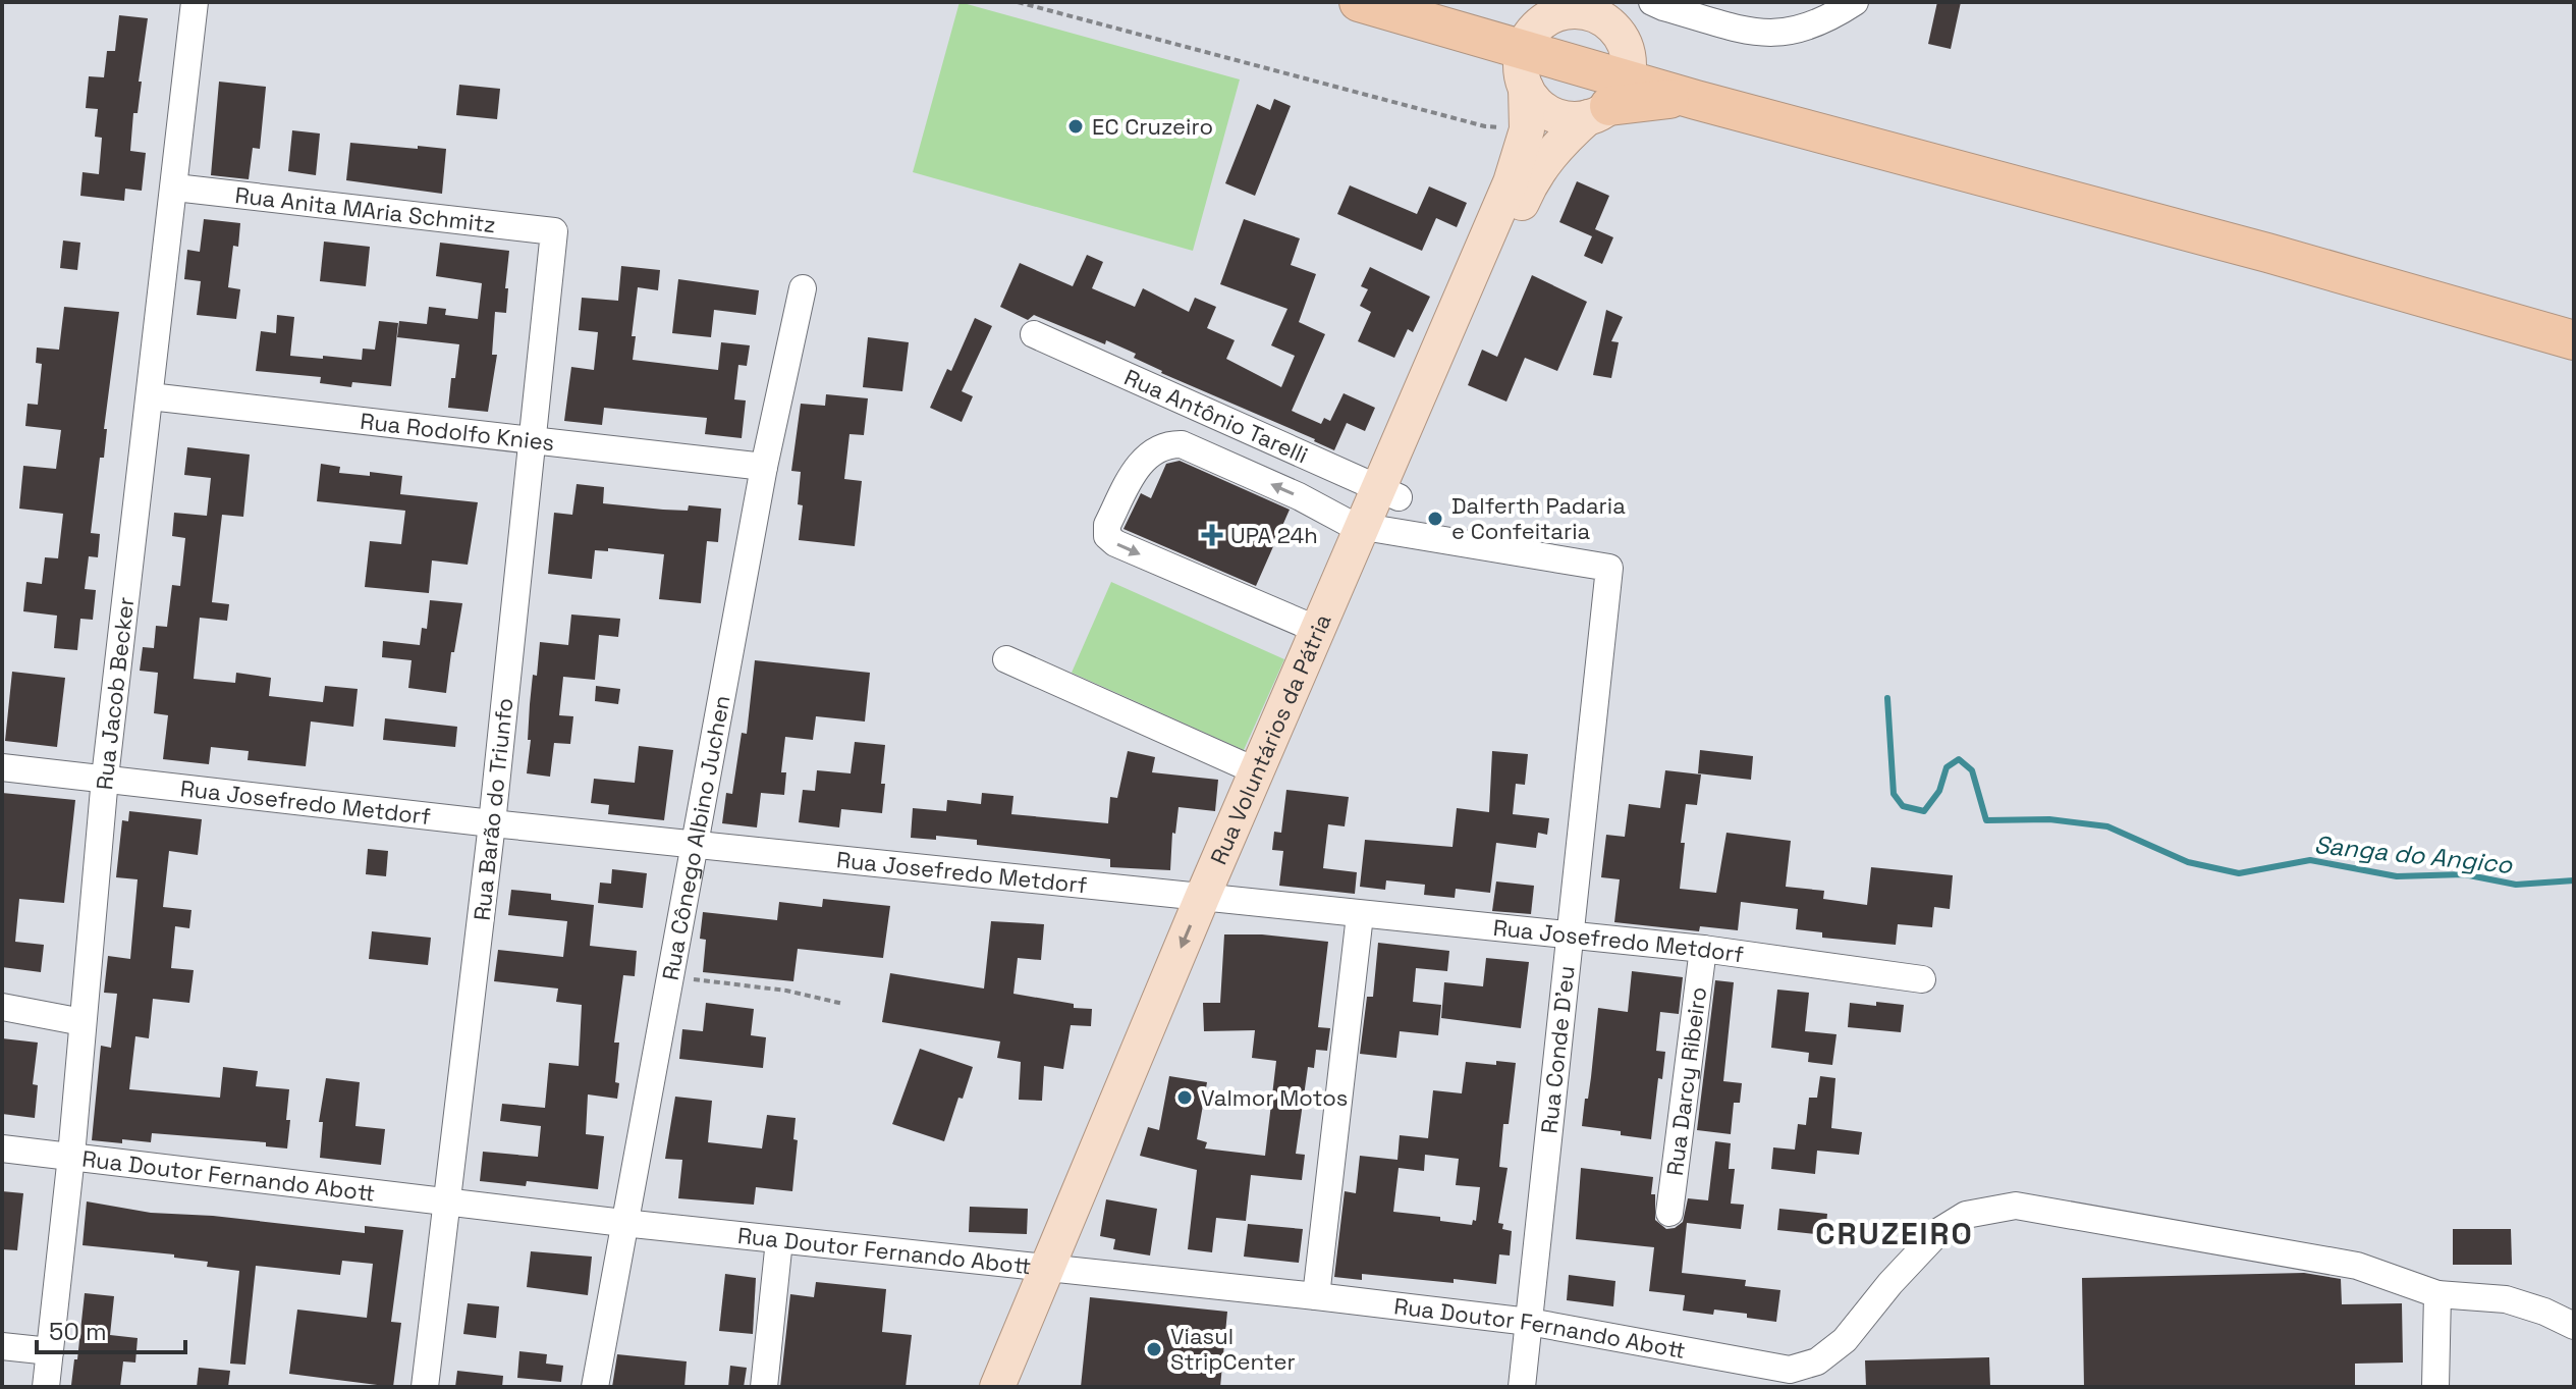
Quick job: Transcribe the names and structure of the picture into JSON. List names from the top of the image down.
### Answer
{
  "streets": {
    "main road": ["Rua Voluntários da Pátria"],
    "street": [
      "Rua Anita MAria Schmitz",
      "Rua Antônio Tarelli",
      "Rua Rodolfo Knies",
      "Rua Jacob Becker",
      "Rua Josefredo Metdorf",
      "Rua Barão do Triunfo",
      "Rua Cônego Albino Juchen",
      "Rua Conde D'eu",
      "Rua Darcy Ribeiro",
      "Rua Doutor Fernando Abott"
    ]
  },
  "crossings": [
    ["Rua Anita MAria Schmitz", "Rua Jacob Becker"],
    ["Rua Anita MAria Schmitz", "Rua Barão do Triunfo"],
    ["Rua Antônio Tarelli", "Rua Voluntários da Pátria"],
    ["Rua Rodolfo Knies", "Rua Jacob Becker"],
    ["Rua Rodolfo Knies", "Rua Barão do Triunfo"],
    ["Rua Rodolfo Knies", "Rua Cônego Albino Juchen"],
    ["Rua Jacob Becker", "Rua Josefredo Metdorf"],
    ["Rua Jacob Becker", "Rua Doutor Fernando Abott"],
    ["Rua Voluntários da Pátria", "Rua Josefredo Metdorf"],
    ["Rua Voluntários da Pátria", "Rua Conde D'eu"],
    ["Rua Voluntários da Pátria", "Rua Doutor Fernando Abott"],
    ["Rua Josefredo Metdorf", "Rua Barão do Triunfo"],
    ["Rua Josefredo Metdorf", "Rua Cônego Albino Juchen"],
    ["Rua Josefredo Metdorf", "Rua Conde D'eu"],
    ["Rua Josefredo Metdorf", "Rua Darcy Ribeiro"],
    ["Rua Barão do Triunfo", "Rua Doutor Fernando Abott"],
    ["Rua Cônego Albino Juchen", "Rua Doutor Fernando Abott"],
    ["Rua Conde D'eu", "Rua Doutor Fernando Abott"]
  ],
  "districts": ["CRUZEIRO"],
  "water": ["Sanga do Angico"],
  "places": {
    "other": [
      "EC Cruzeiro",
      "Dalferth Padaria e Confeitaria",
      "Valmor Motos",
      "Viasul StripCenter"
    ],
    "health": ["UPA 24h"]
  },
  "scale_bar": "50 m"
}
